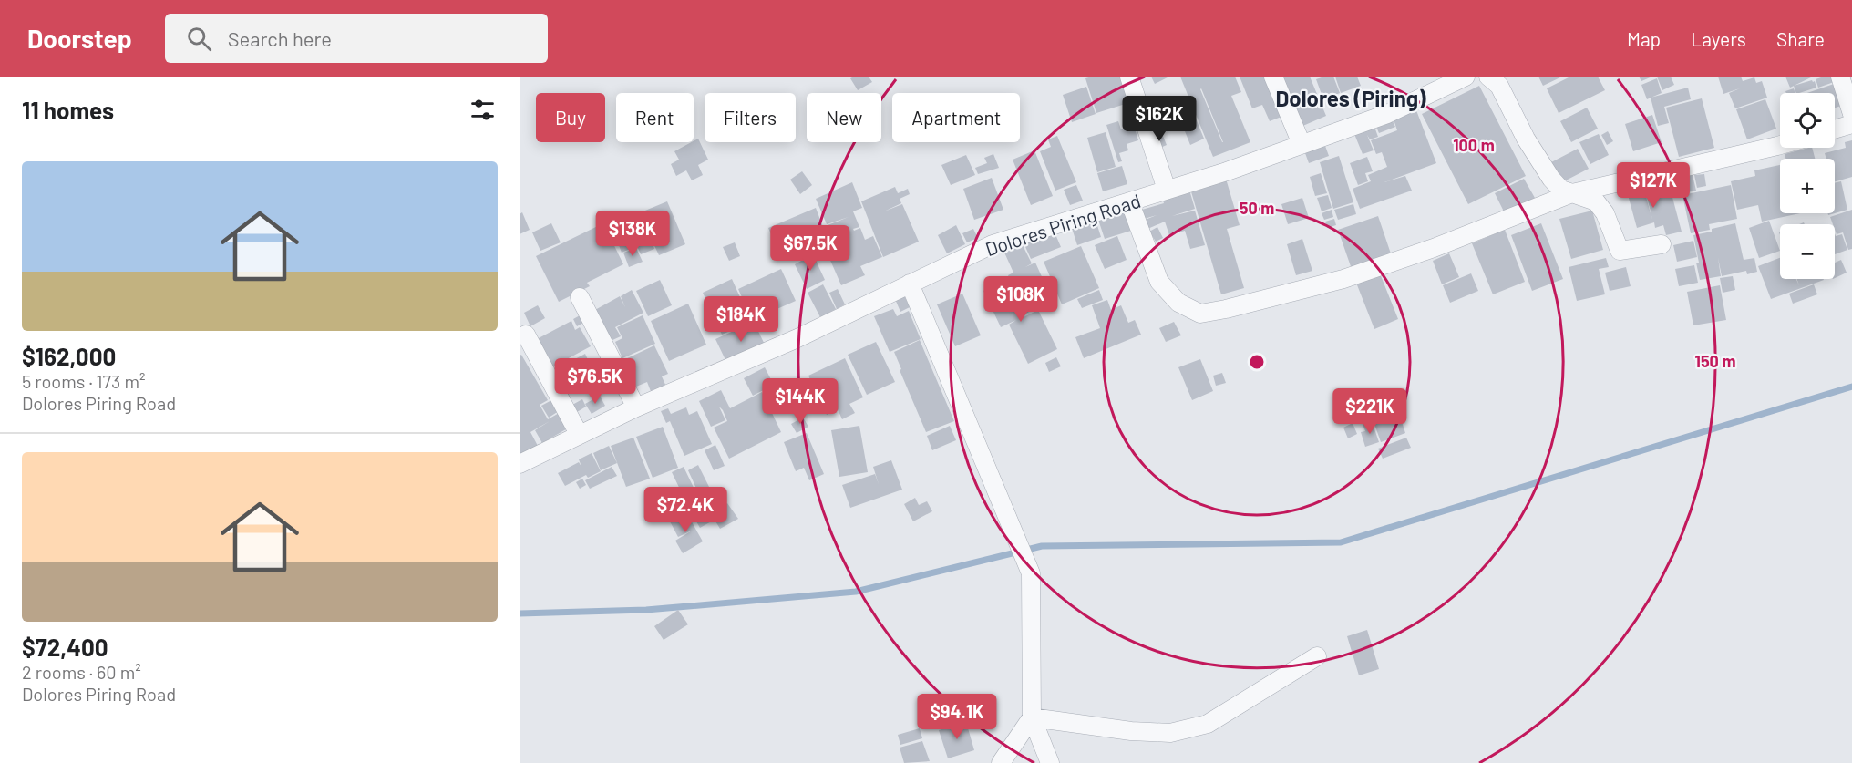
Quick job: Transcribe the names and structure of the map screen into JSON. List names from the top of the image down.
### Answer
{
  "streets": {
    "street": ["Dolores Piring Road"]
  },
  "districts": ["Dolores (Piring)"],
  "page": {
    "header": "Doorstep",
    "search": "Search here",
    "nav": ["Map", "Layers", "Share"],
    "heading": "11 homes",
    "map_buttons": ["+", "−"],
    "chip": [
      "Buy",
      "Rent",
      "Filters",
      "New",
      "Apartment"
    ],
    "price": [
      "$162K",
      "$127K",
      "$138K",
      "$67.5K",
      "$108K",
      "$184K",
      "$76.5K",
      "$144K",
      "$221K",
      "$72.4K",
      "$94.1K"
    ],
    "list": [
      {
        "name": "$162,000",
        "note": "5 rooms · 173 m² · Dolores Piring Road"
      },
      {
        "name": "$72,400",
        "note": "2 rooms · 60 m² · Dolores Piring Road"
      }
    ]
  },
  "rings": ["100 m", "50 m", "150 m"]
}
